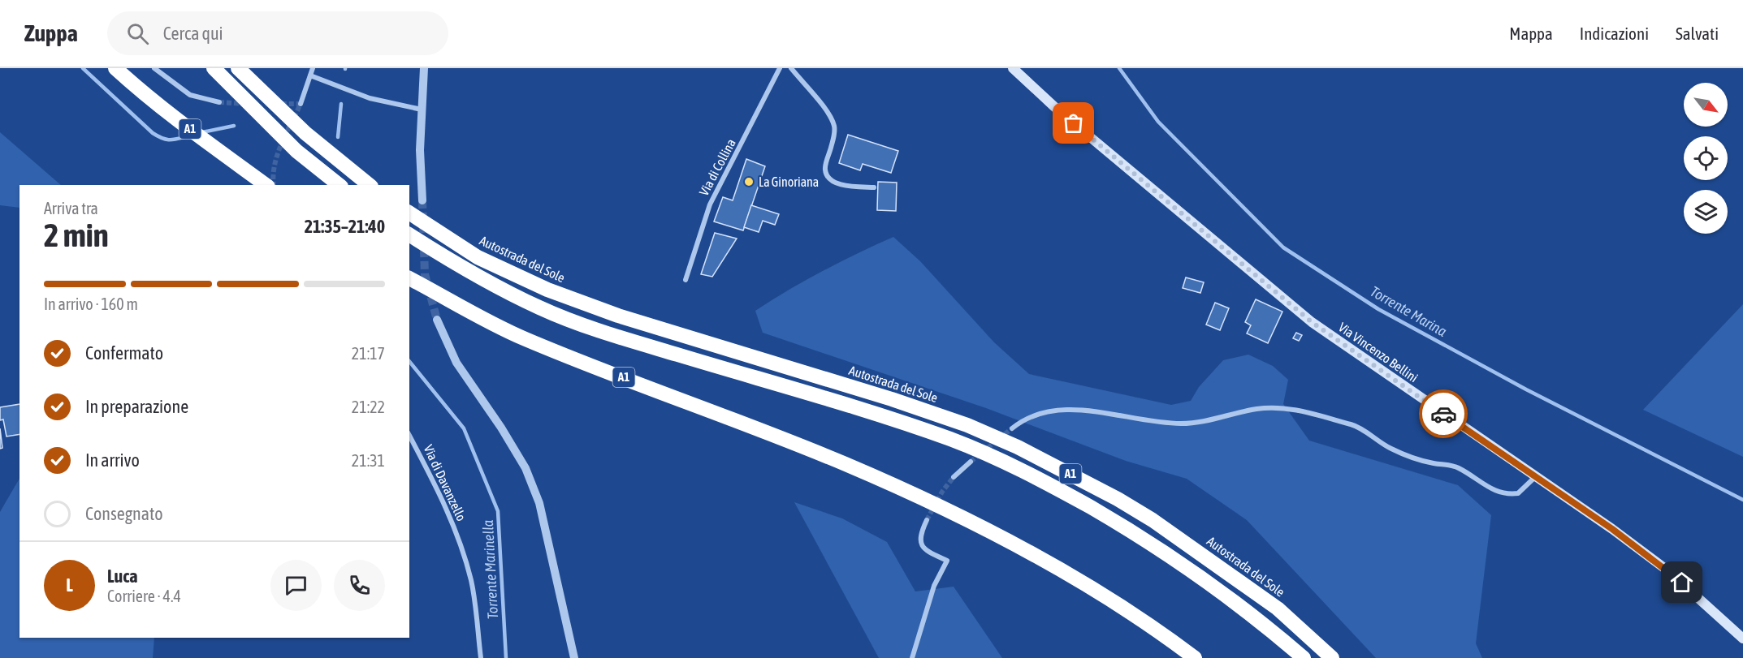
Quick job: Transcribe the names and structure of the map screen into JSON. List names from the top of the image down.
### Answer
{
  "streets": {
    "highway": ["A1", "Autostrada del Sole"],
    "main road": ["Via Vincenzo Bellini"],
    "street": ["Via di Collina", "Via di Davanzello"]
  },
  "water": ["Torrente Marina", "Torrente Marinella"],
  "places": ["La Ginoriana"],
  "north": "bottom right",
  "page": {
    "header": "Zuppa",
    "search": "Cerca qui",
    "nav": ["Mappa", "Indicazioni", "Salvati"],
    "heading": ["2 min", "Arriva tra", "21:35–21:40"],
    "panel": ["Luca", "Corriere · 4.4"],
    "bar": "In arrivo · 160 m",
    "list": [
      ["Confermato", "21:17"],
      ["In preparazione", "21:22"],
      ["In arrivo", "21:31"],
      "Consegnato"
    ],
    "round": "L"
  }
}
